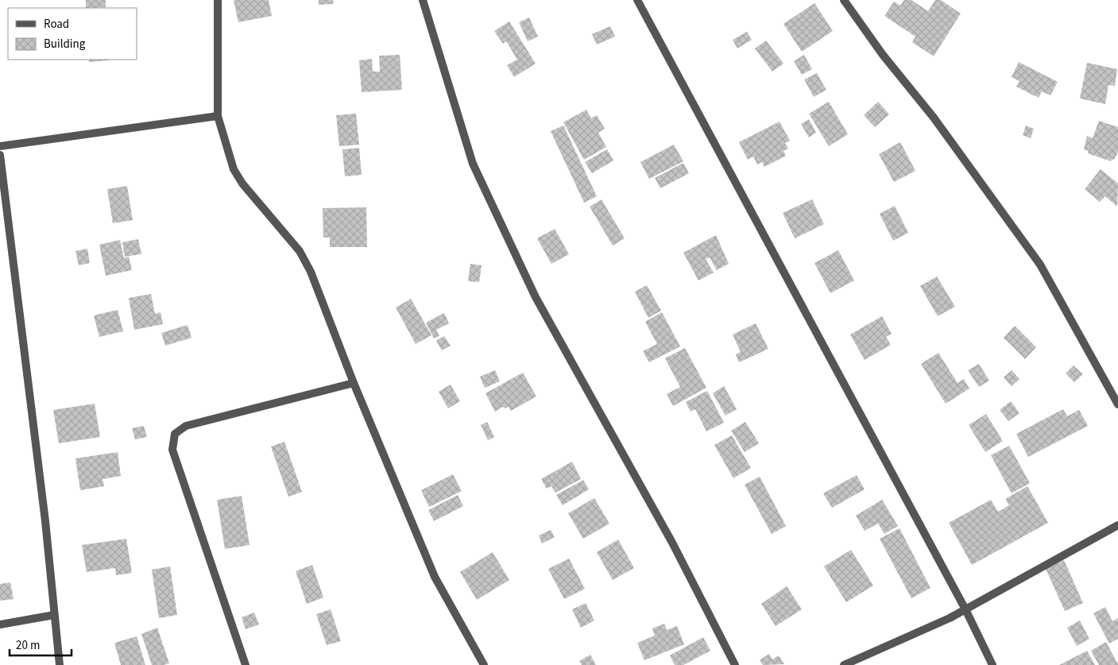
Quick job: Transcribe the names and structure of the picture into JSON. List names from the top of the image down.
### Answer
{
  "legend": ["Road", "Building"],
  "scale_bar": "20 m"
}
